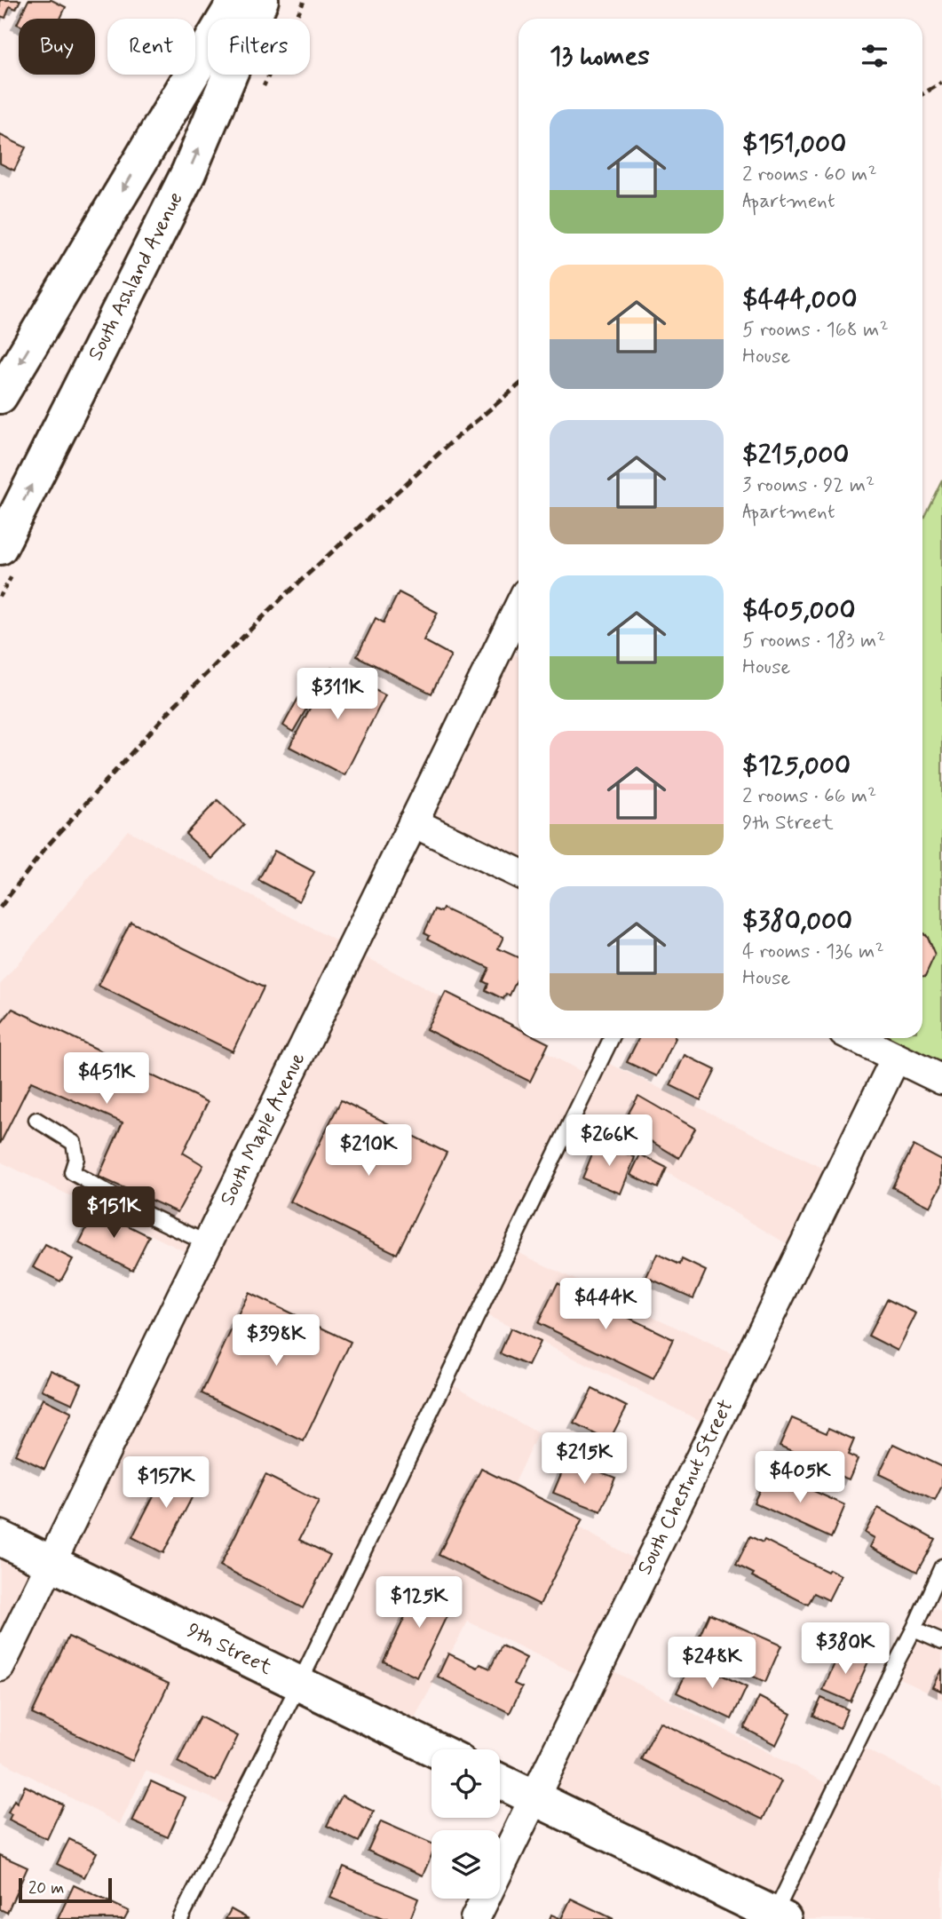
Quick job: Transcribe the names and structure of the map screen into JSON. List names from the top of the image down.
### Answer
{
  "streets": {
    "main road": ["South Ashland Avenue", "9th Street"],
    "street": ["South Maple Avenue", "South Chestnut Street"]
  },
  "crossings": [
    ["South Maple Avenue", "9th Street"]
  ],
  "scale_bar": "20 m",
  "page": {
    "chip": ["Buy", "Rent", "Filters"],
    "heading": "13 homes",
    "list": [
      {
        "name": "$151,000",
        "note": "2 rooms · 60 m² · Apartment"
      },
      {
        "name": "$444,000",
        "note": "5 rooms · 168 m² · House"
      },
      {
        "name": "$215,000",
        "note": "3 rooms · 92 m² · Apartment"
      },
      {
        "name": "$405,000",
        "note": "5 rooms · 183 m² · House"
      },
      {
        "name": "$125,000",
        "note": "2 rooms · 66 m² · 9th Street"
      },
      {
        "name": "$380,000",
        "note": "4 rooms · 136 m² · House"
      }
    ],
    "price": [
      "$311K",
      "$451K",
      "$266K",
      "$210K",
      "$151K",
      "$444K",
      "$398K",
      "$215K",
      "$405K",
      "$157K",
      "$125K",
      "$380K",
      "$248K"
    ],
    "scale": "20 m"
  }
}
